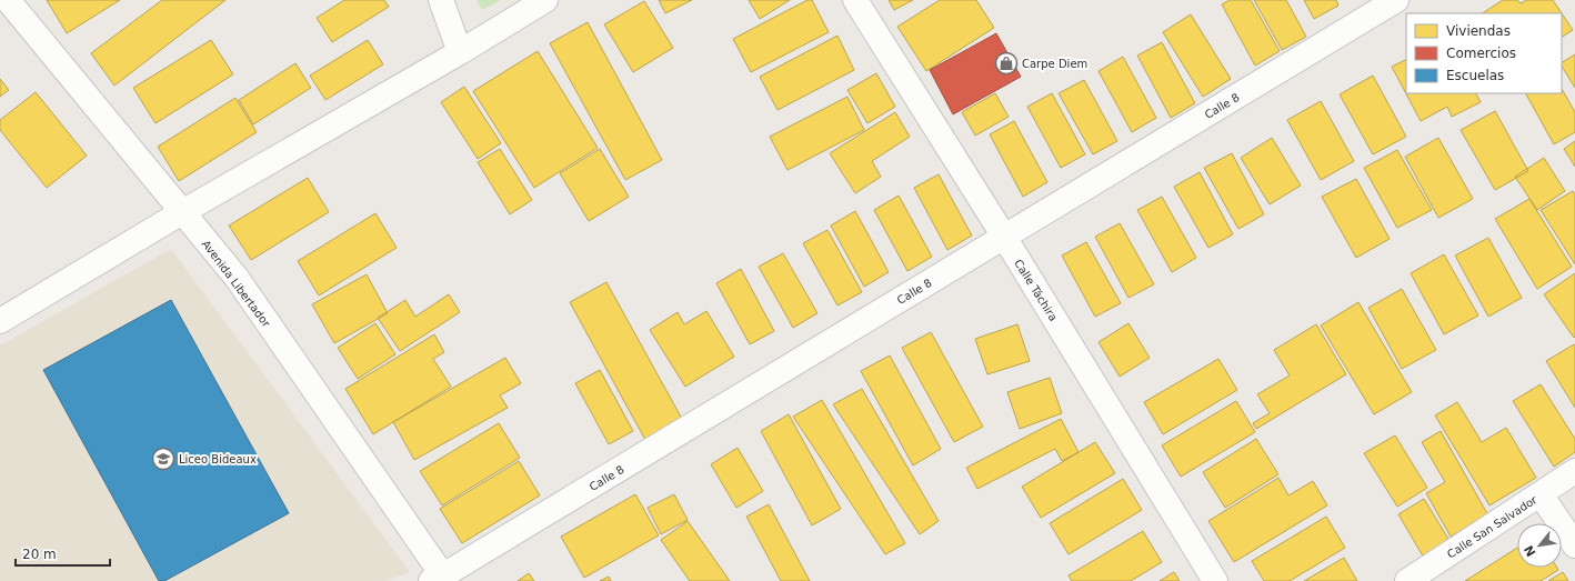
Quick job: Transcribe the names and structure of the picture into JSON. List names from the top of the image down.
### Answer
{
  "streets": {
    "street": [
      "Calle 8",
      "Avenida Libertador",
      "Calle Táchira",
      "Calle San Salvador"
    ]
  },
  "crossings": [
    ["Calle 8", "Avenida Libertador"],
    ["Calle 8", "Calle Táchira"]
  ],
  "places": {
    "shop": ["Carpe Diem"],
    "school or university": ["Liceo Bideaux"]
  },
  "legend": ["Viviendas", "Comercios", "Escuelas"],
  "scale_bar": "20 m",
  "north": "bottom left"
}
